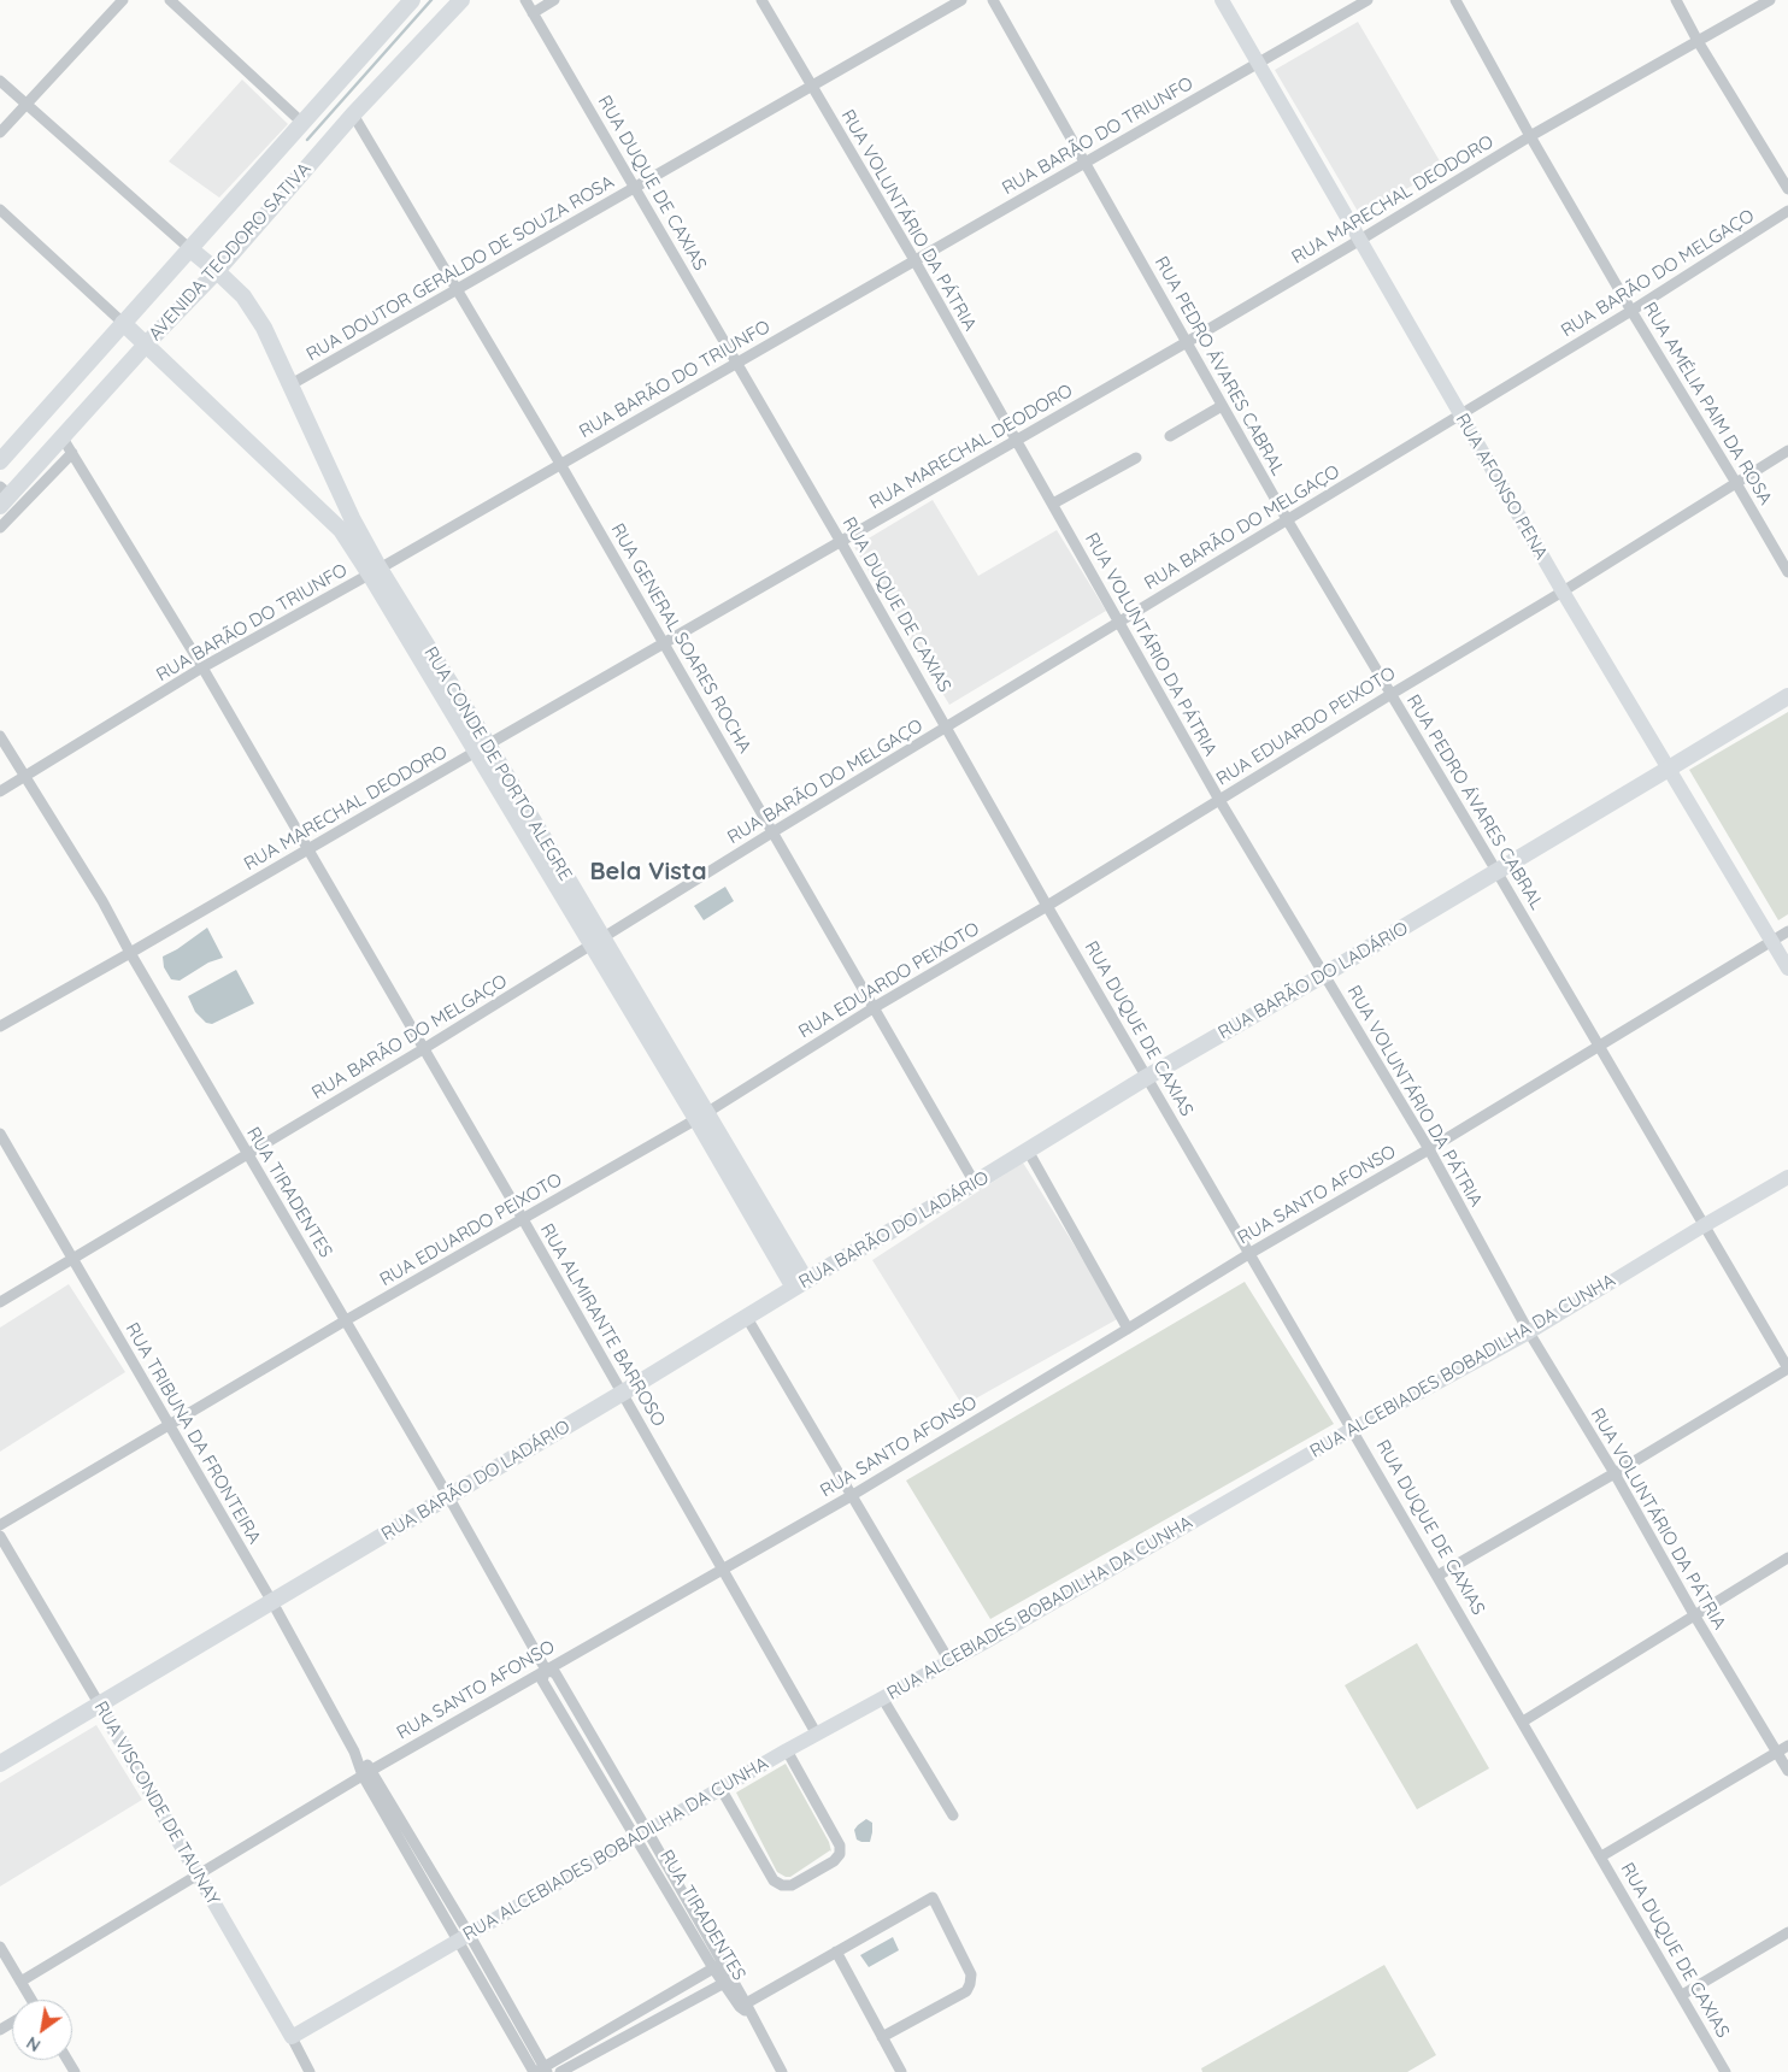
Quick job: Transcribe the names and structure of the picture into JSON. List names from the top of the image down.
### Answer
{
  "streets": {
    "main road": ["AVENIDA TEODORO SATIVA", "RUA CONDE DE PORTO ALEGRE", "RUA BARÃO DO LADÁRIO"],
    "street": [
      "RUA BARÃO DO TRIUNFO",
      "RUA DUQUE DE CAXIAS",
      "RUA MARECHAL DEODORO",
      "RUA VOLUNTÁRIO DA PÁTRIA",
      "RUA DOUTOR GERALDO DE SOUZA ROSA",
      "RUA BARÃO DO MELGAÇO",
      "RUA PEDRO ÁVARES CABRAL",
      "RUA AMÉLIA PAIM DA ROSA",
      "RUA AFONSO PENA",
      "RUA GENERAL SOARES ROCHA",
      "RUA EDUARDO PEIXOTO",
      "RUA TIRADENTES",
      "RUA SANTO AFONSO",
      "RUA ALMIRANTE BARROSO",
      "RUA ALCEBIADES BOBADILHA DA CUNHA",
      "RUA TRIBUNA DA FRONTEIRA",
      "RUA VISCONDE DE TAUNAY"
    ]
  },
  "crossings": [
    ["RUA BARÃO DO TRIUNFO", "RUA DUQUE DE CAXIAS"],
    ["RUA BARÃO DO TRIUNFO", "RUA VOLUNTÁRIO DA PÁTRIA"],
    ["RUA BARÃO DO TRIUNFO", "RUA PEDRO ÁVARES CABRAL"],
    ["RUA BARÃO DO TRIUNFO", "RUA AFONSO PENA"],
    ["RUA BARÃO DO TRIUNFO", "RUA GENERAL SOARES ROCHA"],
    ["RUA BARÃO DO TRIUNFO", "RUA CONDE DE PORTO ALEGRE"],
    ["RUA BARÃO DO TRIUNFO", "RUA TIRADENTES"],
    ["RUA BARÃO DO TRIUNFO", "RUA ALMIRANTE BARROSO"],
    ["RUA DUQUE DE CAXIAS", "RUA MARECHAL DEODORO"],
    ["RUA DUQUE DE CAXIAS", "RUA DOUTOR GERALDO DE SOUZA ROSA"],
    ["RUA DUQUE DE CAXIAS", "RUA BARÃO DO MELGAÇO"],
    ["RUA DUQUE DE CAXIAS", "RUA EDUARDO PEIXOTO"],
    ["RUA DUQUE DE CAXIAS", "RUA BARÃO DO LADÁRIO"],
    ["RUA DUQUE DE CAXIAS", "RUA SANTO AFONSO"],
    ["RUA DUQUE DE CAXIAS", "RUA ALCEBIADES BOBADILHA DA CUNHA"],
    ["RUA MARECHAL DEODORO", "RUA VOLUNTÁRIO DA PÁTRIA"],
    ["RUA MARECHAL DEODORO", "RUA PEDRO ÁVARES CABRAL"],
    ["RUA MARECHAL DEODORO", "RUA AMÉLIA PAIM DA ROSA"],
    ["RUA MARECHAL DEODORO", "RUA AFONSO PENA"],
    ["RUA MARECHAL DEODORO", "RUA GENERAL SOARES ROCHA"],
    ["RUA MARECHAL DEODORO", "RUA CONDE DE PORTO ALEGRE"],
    ["RUA MARECHAL DEODORO", "RUA TIRADENTES"],
    ["RUA MARECHAL DEODORO", "RUA ALMIRANTE BARROSO"],
    ["RUA VOLUNTÁRIO DA PÁTRIA", "RUA DOUTOR GERALDO DE SOUZA ROSA"],
    ["RUA VOLUNTÁRIO DA PÁTRIA", "RUA BARÃO DO MELGAÇO"],
    ["RUA VOLUNTÁRIO DA PÁTRIA", "RUA EDUARDO PEIXOTO"],
    ["RUA VOLUNTÁRIO DA PÁTRIA", "RUA BARÃO DO LADÁRIO"],
    ["RUA VOLUNTÁRIO DA PÁTRIA", "RUA SANTO AFONSO"],
    ["RUA VOLUNTÁRIO DA PÁTRIA", "RUA ALCEBIADES BOBADILHA DA CUNHA"],
    ["AVENIDA TEODORO SATIVA", "RUA GENERAL SOARES ROCHA"],
    ["AVENIDA TEODORO SATIVA", "RUA CONDE DE PORTO ALEGRE"],
    ["AVENIDA TEODORO SATIVA", "RUA ALMIRANTE BARROSO"],
    ["RUA DOUTOR GERALDO DE SOUZA ROSA", "RUA GENERAL SOARES ROCHA"],
    ["RUA DOUTOR GERALDO DE SOUZA ROSA", "RUA CONDE DE PORTO ALEGRE"],
    ["RUA BARÃO DO MELGAÇO", "RUA PEDRO ÁVARES CABRAL"],
    ["RUA BARÃO DO MELGAÇO", "RUA AMÉLIA PAIM DA ROSA"],
    ["RUA BARÃO DO MELGAÇO", "RUA AFONSO PENA"],
    ["RUA BARÃO DO MELGAÇO", "RUA GENERAL SOARES ROCHA"],
    ["RUA BARÃO DO MELGAÇO", "RUA CONDE DE PORTO ALEGRE"],
    ["RUA BARÃO DO MELGAÇO", "RUA TIRADENTES"],
    ["RUA BARÃO DO MELGAÇO", "RUA ALMIRANTE BARROSO"],
    ["RUA BARÃO DO MELGAÇO", "RUA TRIBUNA DA FRONTEIRA"],
    ["RUA PEDRO ÁVARES CABRAL", "RUA EDUARDO PEIXOTO"],
    ["RUA PEDRO ÁVARES CABRAL", "RUA BARÃO DO LADÁRIO"],
    ["RUA PEDRO ÁVARES CABRAL", "RUA SANTO AFONSO"],
    ["RUA PEDRO ÁVARES CABRAL", "RUA ALCEBIADES BOBADILHA DA CUNHA"],
    ["RUA AMÉLIA PAIM DA ROSA", "RUA EDUARDO PEIXOTO"],
    ["RUA AFONSO PENA", "RUA EDUARDO PEIXOTO"],
    ["RUA AFONSO PENA", "RUA BARÃO DO LADÁRIO"],
    ["RUA AFONSO PENA", "RUA SANTO AFONSO"],
    ["RUA GENERAL SOARES ROCHA", "RUA EDUARDO PEIXOTO"],
    ["RUA GENERAL SOARES ROCHA", "RUA BARÃO DO LADÁRIO"],
    ["RUA EDUARDO PEIXOTO", "RUA CONDE DE PORTO ALEGRE"],
    ["RUA EDUARDO PEIXOTO", "RUA TIRADENTES"],
    ["RUA EDUARDO PEIXOTO", "RUA ALMIRANTE BARROSO"],
    ["RUA EDUARDO PEIXOTO", "RUA TRIBUNA DA FRONTEIRA"],
    ["RUA CONDE DE PORTO ALEGRE", "RUA BARÃO DO LADÁRIO"],
    ["RUA BARÃO DO LADÁRIO", "RUA TIRADENTES"],
    ["RUA BARÃO DO LADÁRIO", "RUA ALMIRANTE BARROSO"],
    ["RUA BARÃO DO LADÁRIO", "RUA TRIBUNA DA FRONTEIRA"],
    ["RUA BARÃO DO LADÁRIO", "RUA VISCONDE DE TAUNAY"],
    ["RUA TIRADENTES", "RUA SANTO AFONSO"],
    ["RUA TIRADENTES", "RUA ALCEBIADES BOBADILHA DA CUNHA"],
    ["RUA SANTO AFONSO", "RUA ALMIRANTE BARROSO"],
    ["RUA SANTO AFONSO", "RUA TRIBUNA DA FRONTEIRA"],
    ["RUA SANTO AFONSO", "RUA VISCONDE DE TAUNAY"],
    ["RUA ALMIRANTE BARROSO", "RUA ALCEBIADES BOBADILHA DA CUNHA"],
    ["RUA ALCEBIADES BOBADILHA DA CUNHA", "RUA TRIBUNA DA FRONTEIRA"],
    ["RUA ALCEBIADES BOBADILHA DA CUNHA", "RUA VISCONDE DE TAUNAY"]
  ],
  "districts": ["Bela Vista"],
  "north": "bottom left"
}
